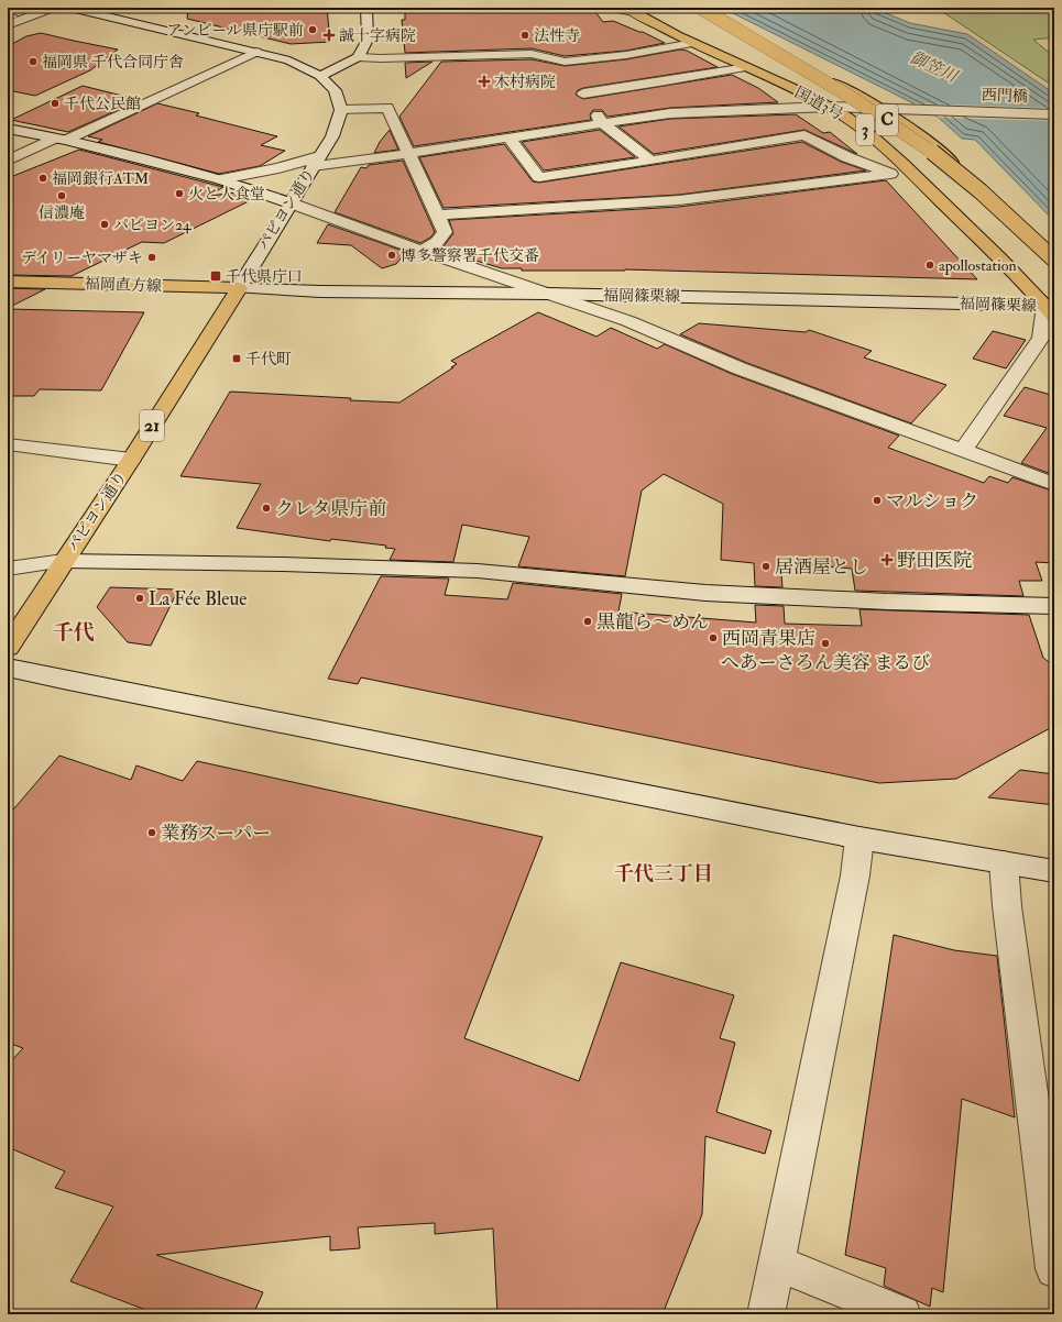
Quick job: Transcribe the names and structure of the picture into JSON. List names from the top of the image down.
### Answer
{
  "streets": {
    "main road": [
      "国道3号",
      "C",
      "3",
      "パピヨン通り",
      "福岡直方線",
      "21"
    ],
    "street": ["西門橋", "福岡篠栗線"]
  },
  "crossings": [
    ["西門橋", "国道3号"],
    ["西門橋", "パピヨン通り"],
    ["国道3号", "福岡篠栗線"],
    ["パピヨン通り", "福岡直方線"],
    ["パピヨン通り", "福岡篠栗線"],
    ["福岡直方線", "福岡篠栗線"]
  ],
  "districts": ["千代", "千代三丁目"],
  "water": ["御笠川"],
  "places": {
    "other": [
      "アンピール県庁駅前",
      "法性寺",
      "福岡県 千代合同庁舎",
      "千代公民館",
      "福岡銀行ATM",
      "火と人食堂",
      "信濃庵",
      "パピヨン24",
      "博多警察署千代交番",
      "デイリーヤマザキ",
      "apollostation",
      "マルショク",
      "クレタ県庁前",
      "居酒屋とし",
      "La Fée Bleue",
      "黒龍ら〜めん",
      "西岡青果店",
      "へあーさろん美容 まるび",
      "業務スーパー"
    ],
    "health": ["誠十字病院", "木村病院", "野田医院"],
    "transit": ["千代県庁口", "千代町"]
  }
}
